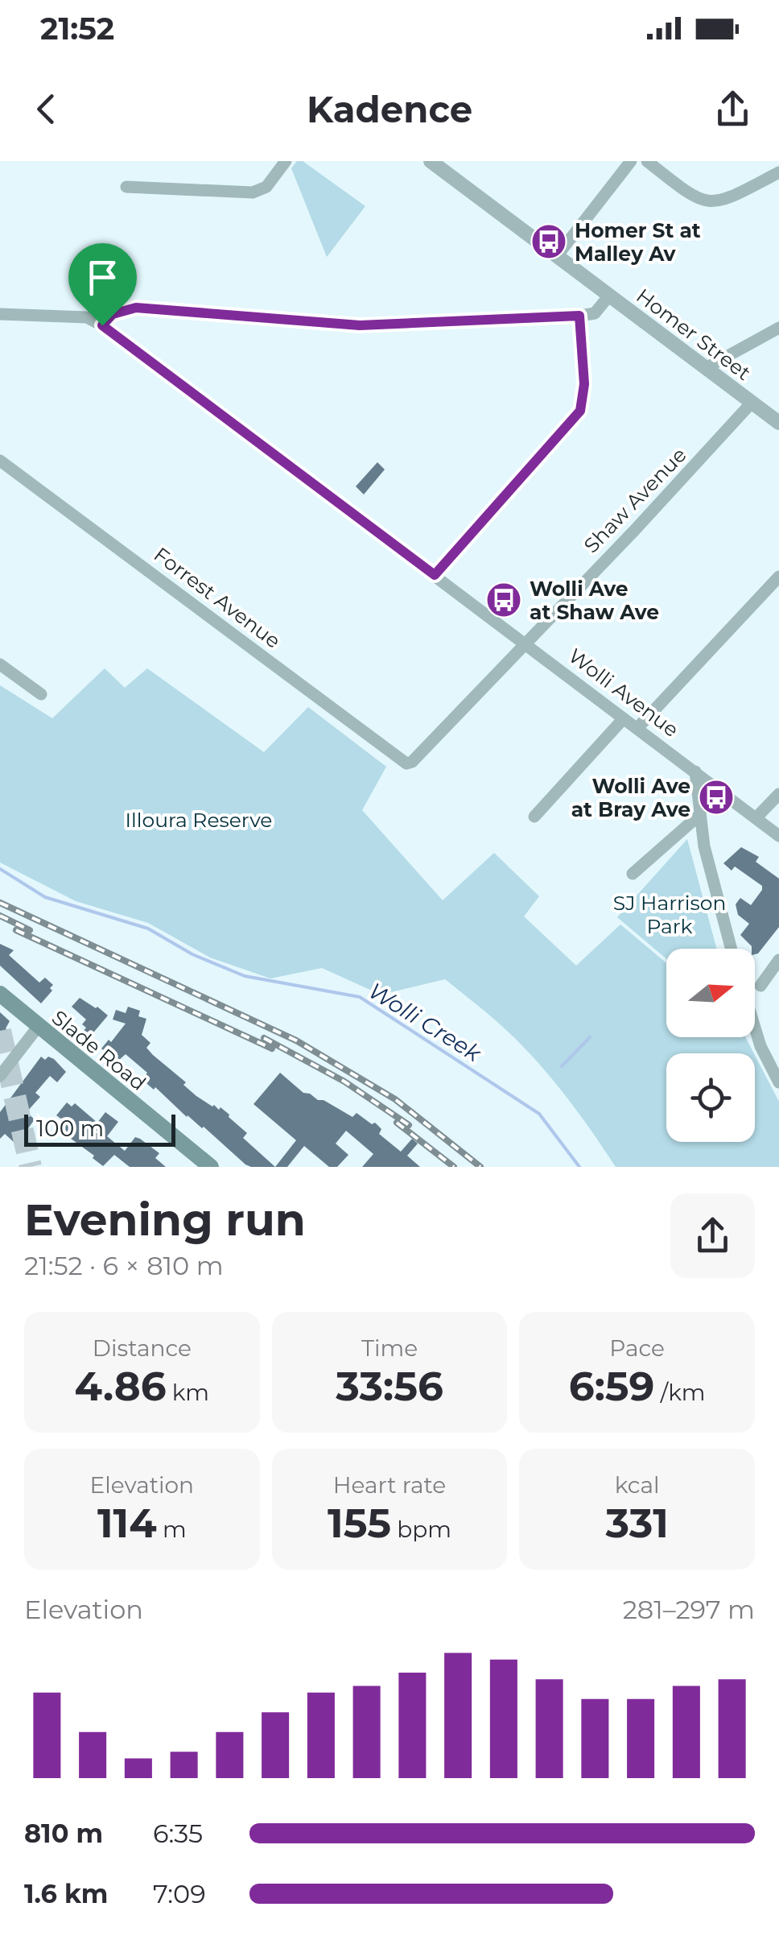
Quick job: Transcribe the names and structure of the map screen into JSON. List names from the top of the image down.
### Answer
{
  "streets": {
    "main road": ["Slade Road"],
    "street": [
      "Homer Street",
      "Shaw Avenue",
      "Forrest Avenue",
      "Wolli Avenue"
    ]
  },
  "crossings": [
    ["Homer Street", "Shaw Avenue"],
    ["Shaw Avenue", "Forrest Avenue"],
    ["Shaw Avenue", "Wolli Avenue"]
  ],
  "water": ["Wolli Creek"],
  "parks": ["Illoura Reserve", "SJ Harrison Park"],
  "places": {
    "bus stop": ["Homer St at Malley Av", "Wolli Ave at Shaw Ave", "Wolli Ave at Bray Ave"]
  },
  "scale_bar": "100 m",
  "north": "right",
  "page": {
    "status": "21:52",
    "header": "Kadence",
    "scale": "100 m",
    "heading": ["Evening run", "21:52 · 6 × 810 m"],
    "stats": [
      ["Distance", "4.86 km"],
      ["Time", "33:56"],
      ["Pace", "6:59 /km"],
      ["Elevation", "114 m"],
      ["Heart rate", "155 bpm"],
      ["kcal", "331"]
    ],
    "chart": ["Elevation", "281–297 m"],
    "list": [
      {
        "name": "810 m",
        "note": "6:35"
      },
      {
        "name": "1.6 km",
        "note": "7:09"
      }
    ]
  }
}
